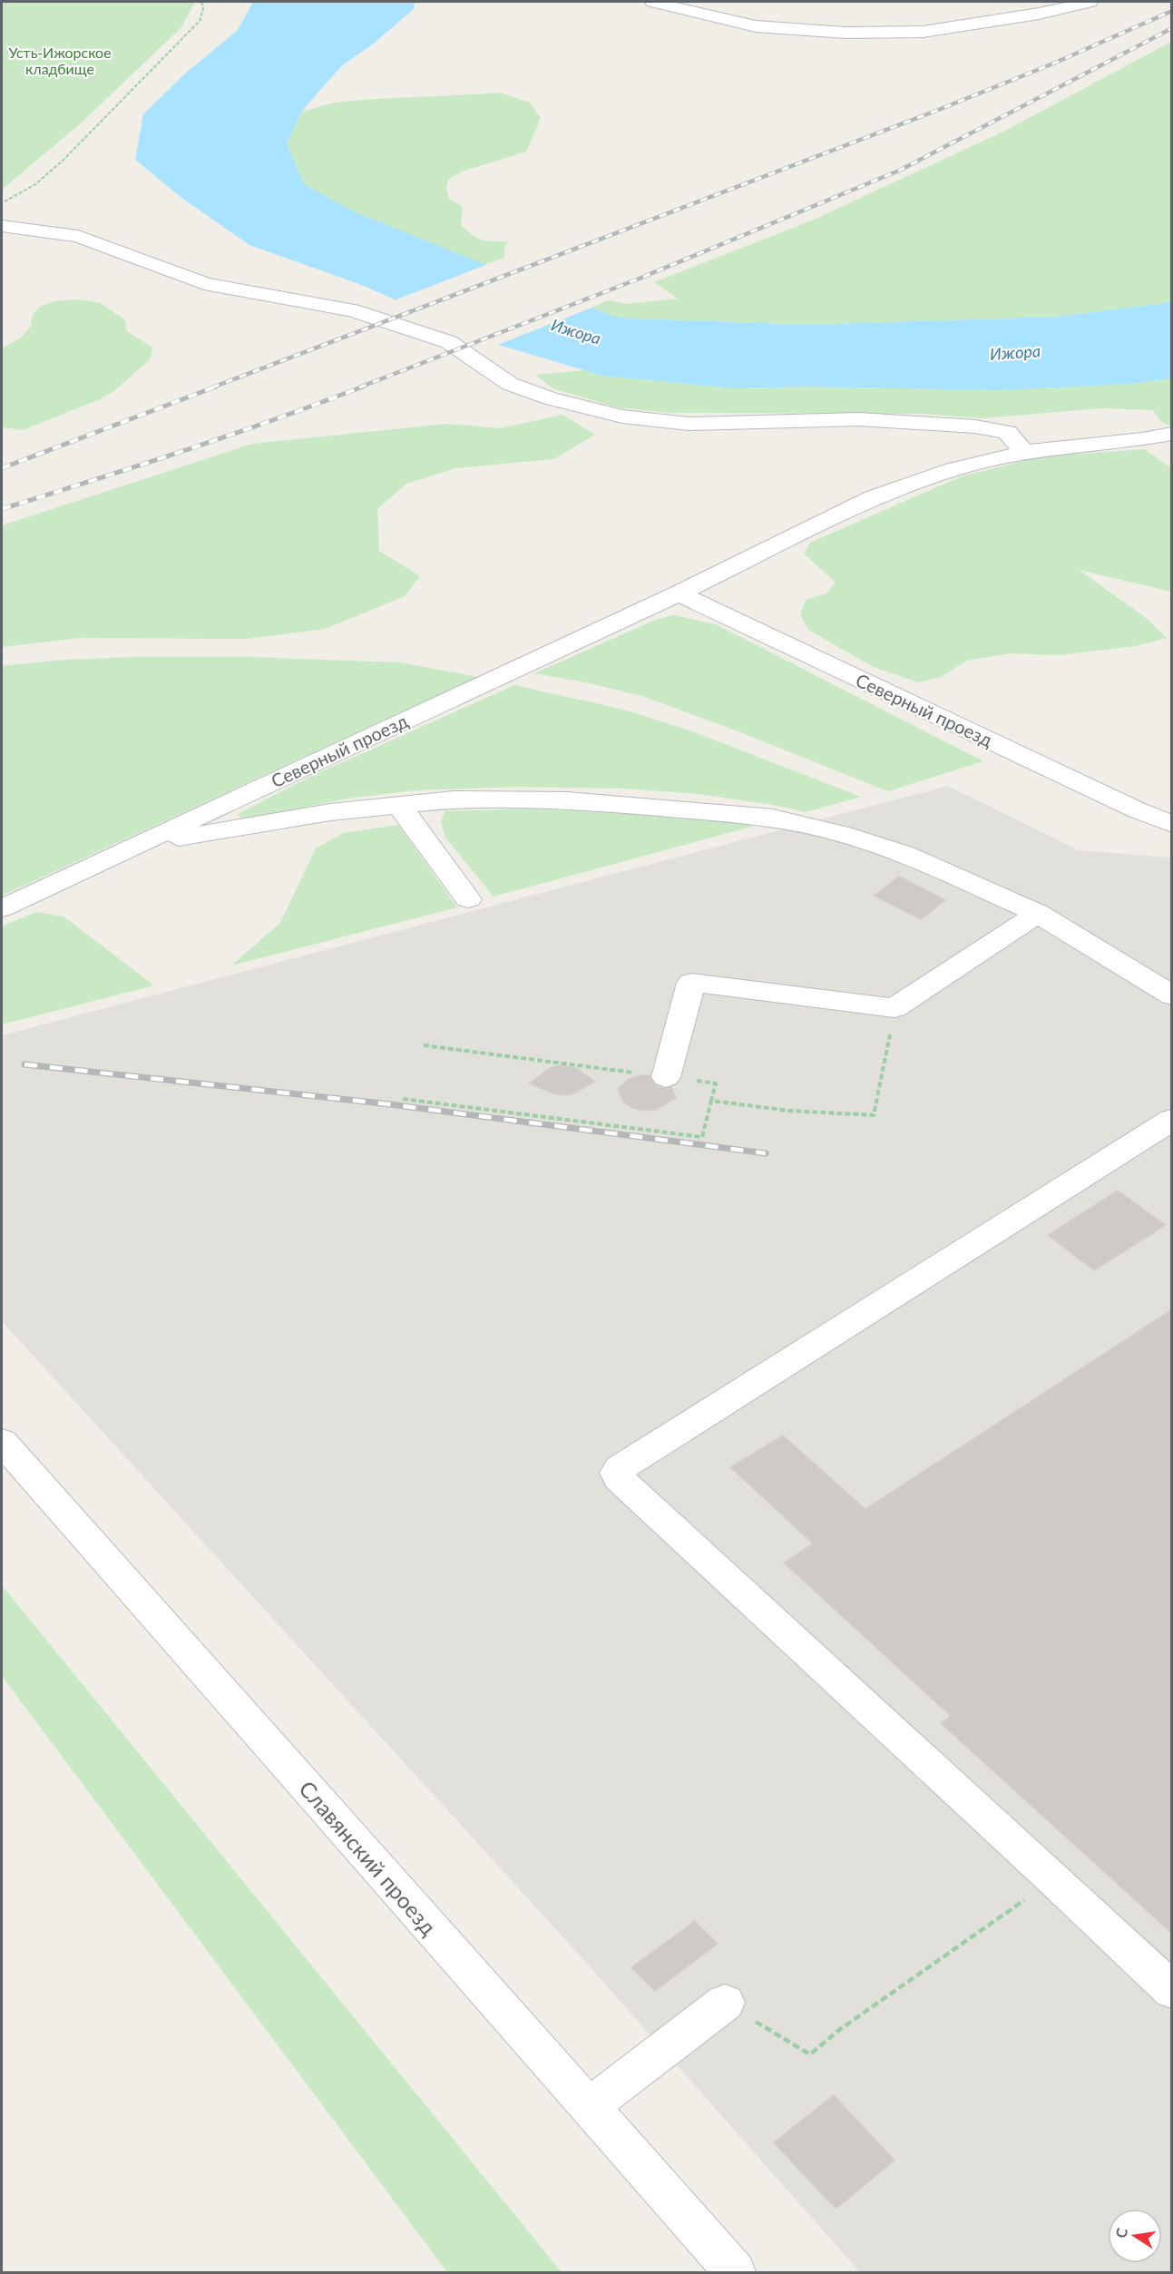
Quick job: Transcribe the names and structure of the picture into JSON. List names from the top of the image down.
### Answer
{
  "streets": {
    "street": ["Северный проезд", "Славянский проезд"]
  },
  "water": ["Ижора"],
  "parks": ["Усть-Ижорское кладбище"],
  "north": "left"
}
